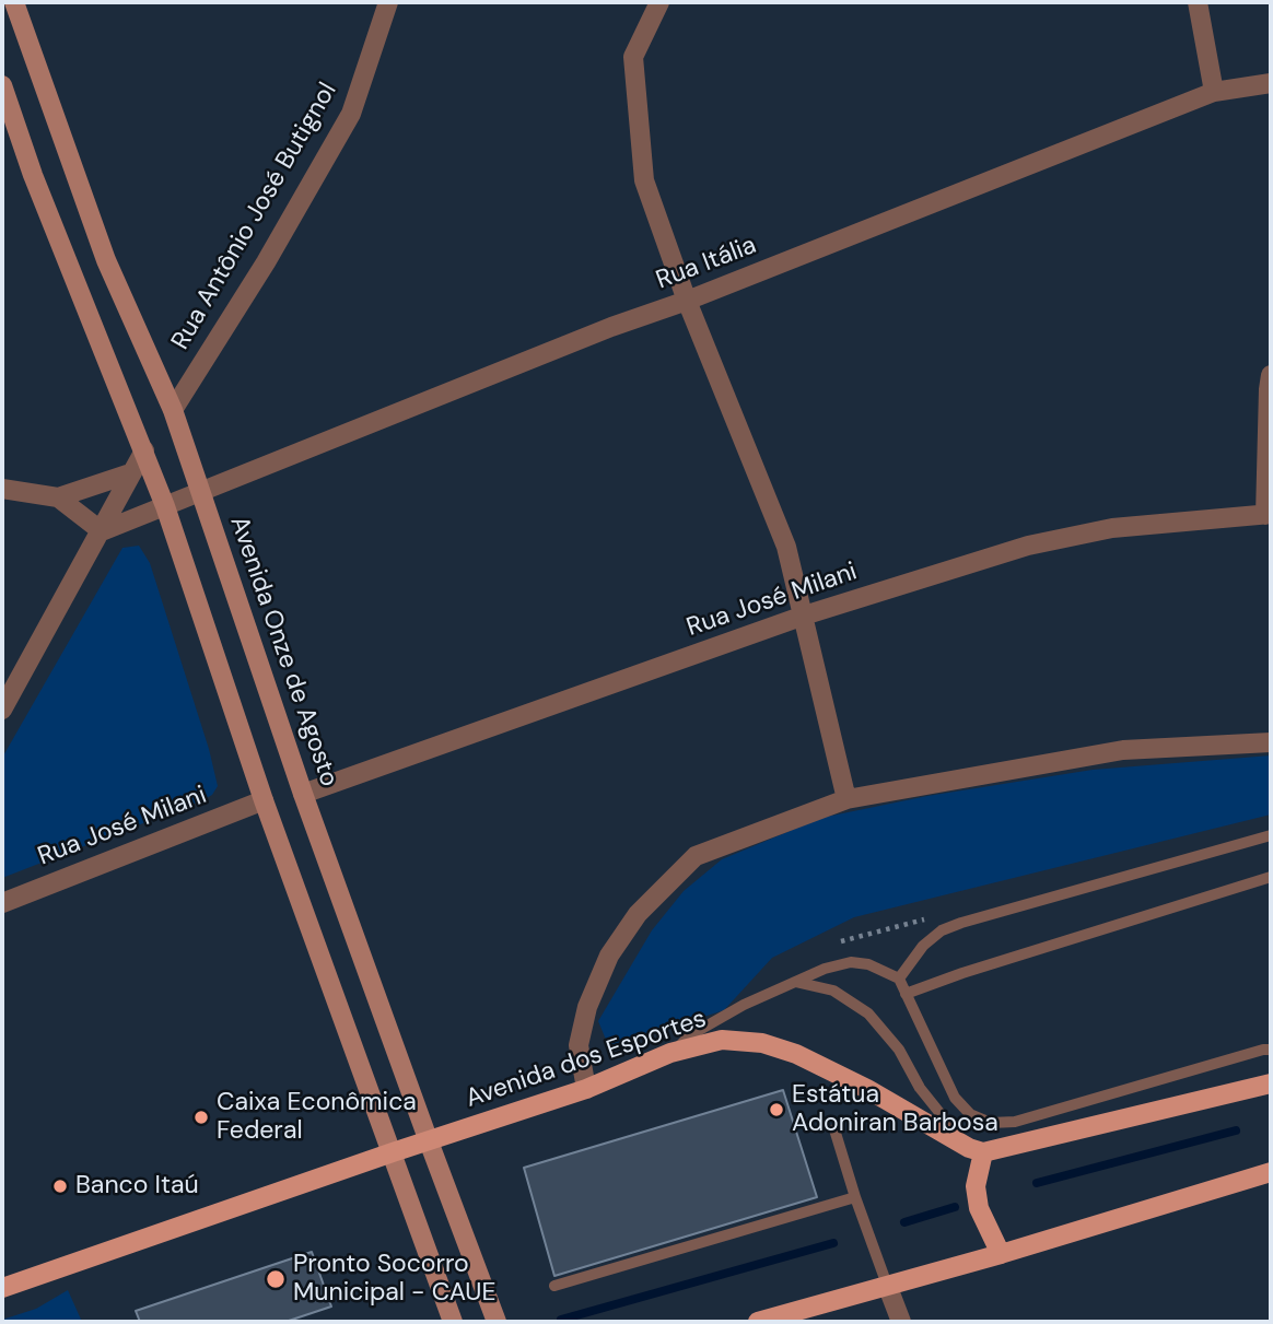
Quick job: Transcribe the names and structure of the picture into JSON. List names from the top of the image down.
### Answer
{
  "streets": {
    "main road": ["Avenida Onze de Agosto", "Avenida dos Esportes"],
    "street": ["Rua Antônio José Butignol", "Rua Itália", "Rua José Milani"]
  },
  "crossings": [
    ["Rua Antônio José Butignol", "Avenida Onze de Agosto"],
    ["Rua Itália", "Avenida Onze de Agosto"],
    ["Rua José Milani", "Avenida Onze de Agosto"],
    ["Avenida Onze de Agosto", "Avenida dos Esportes"]
  ],
  "places": [
    "Estátua Adoniran Barbosa",
    "Caixa Econômica Federal",
    "Banco Itaú",
    "Pronto Socorro Municipal - CAUE"
  ]
}
